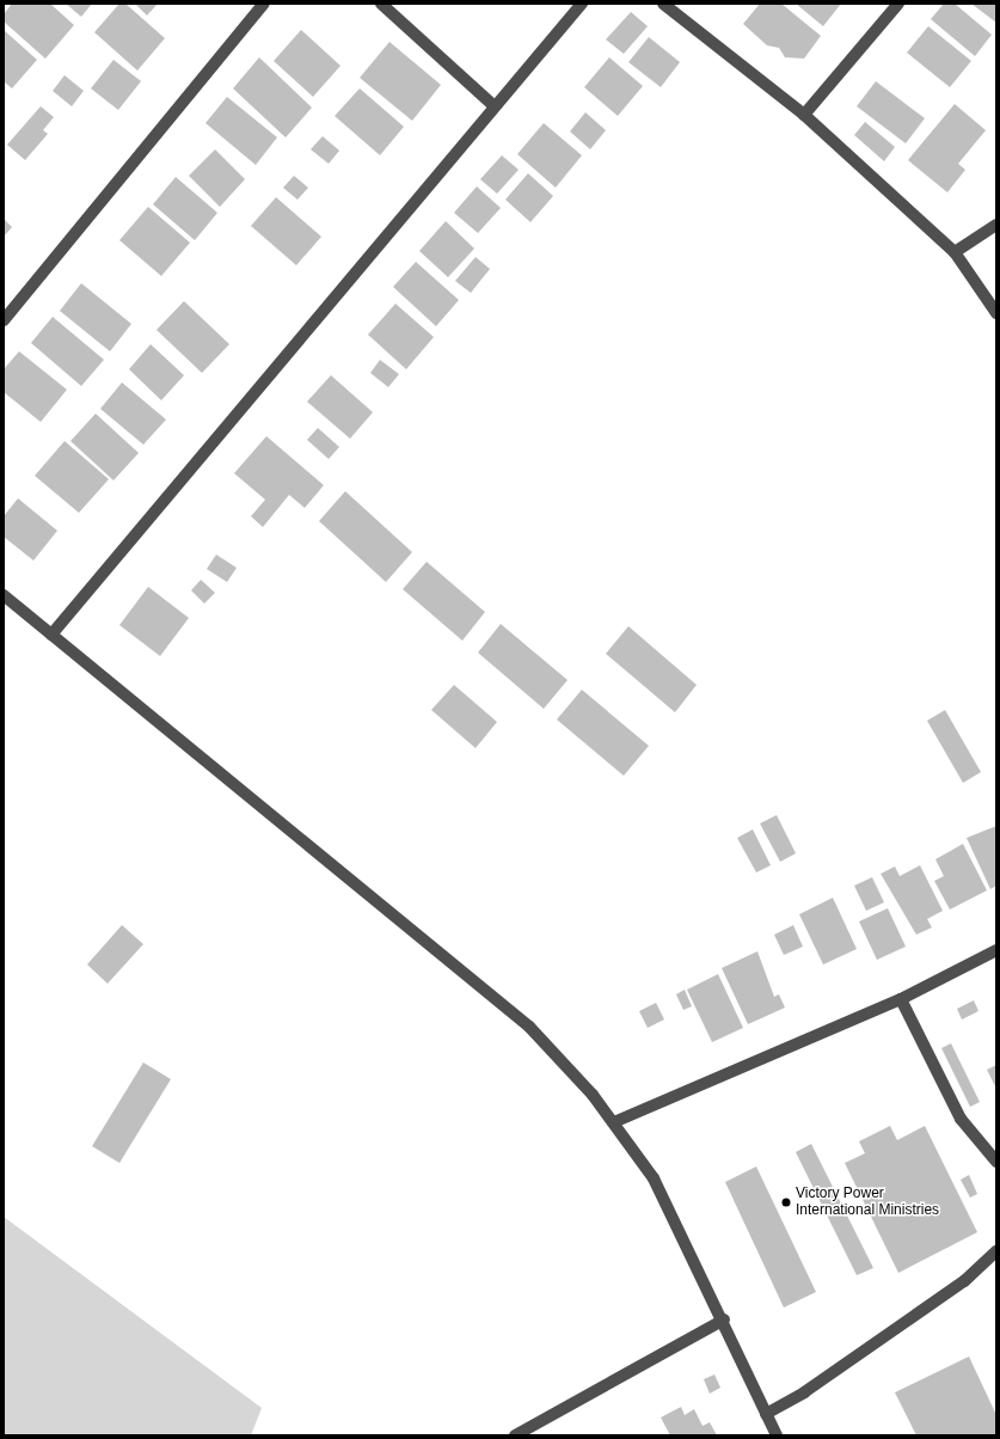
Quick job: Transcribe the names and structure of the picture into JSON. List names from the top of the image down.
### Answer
{
  "places": ["Victory Power International Ministries"]
}
